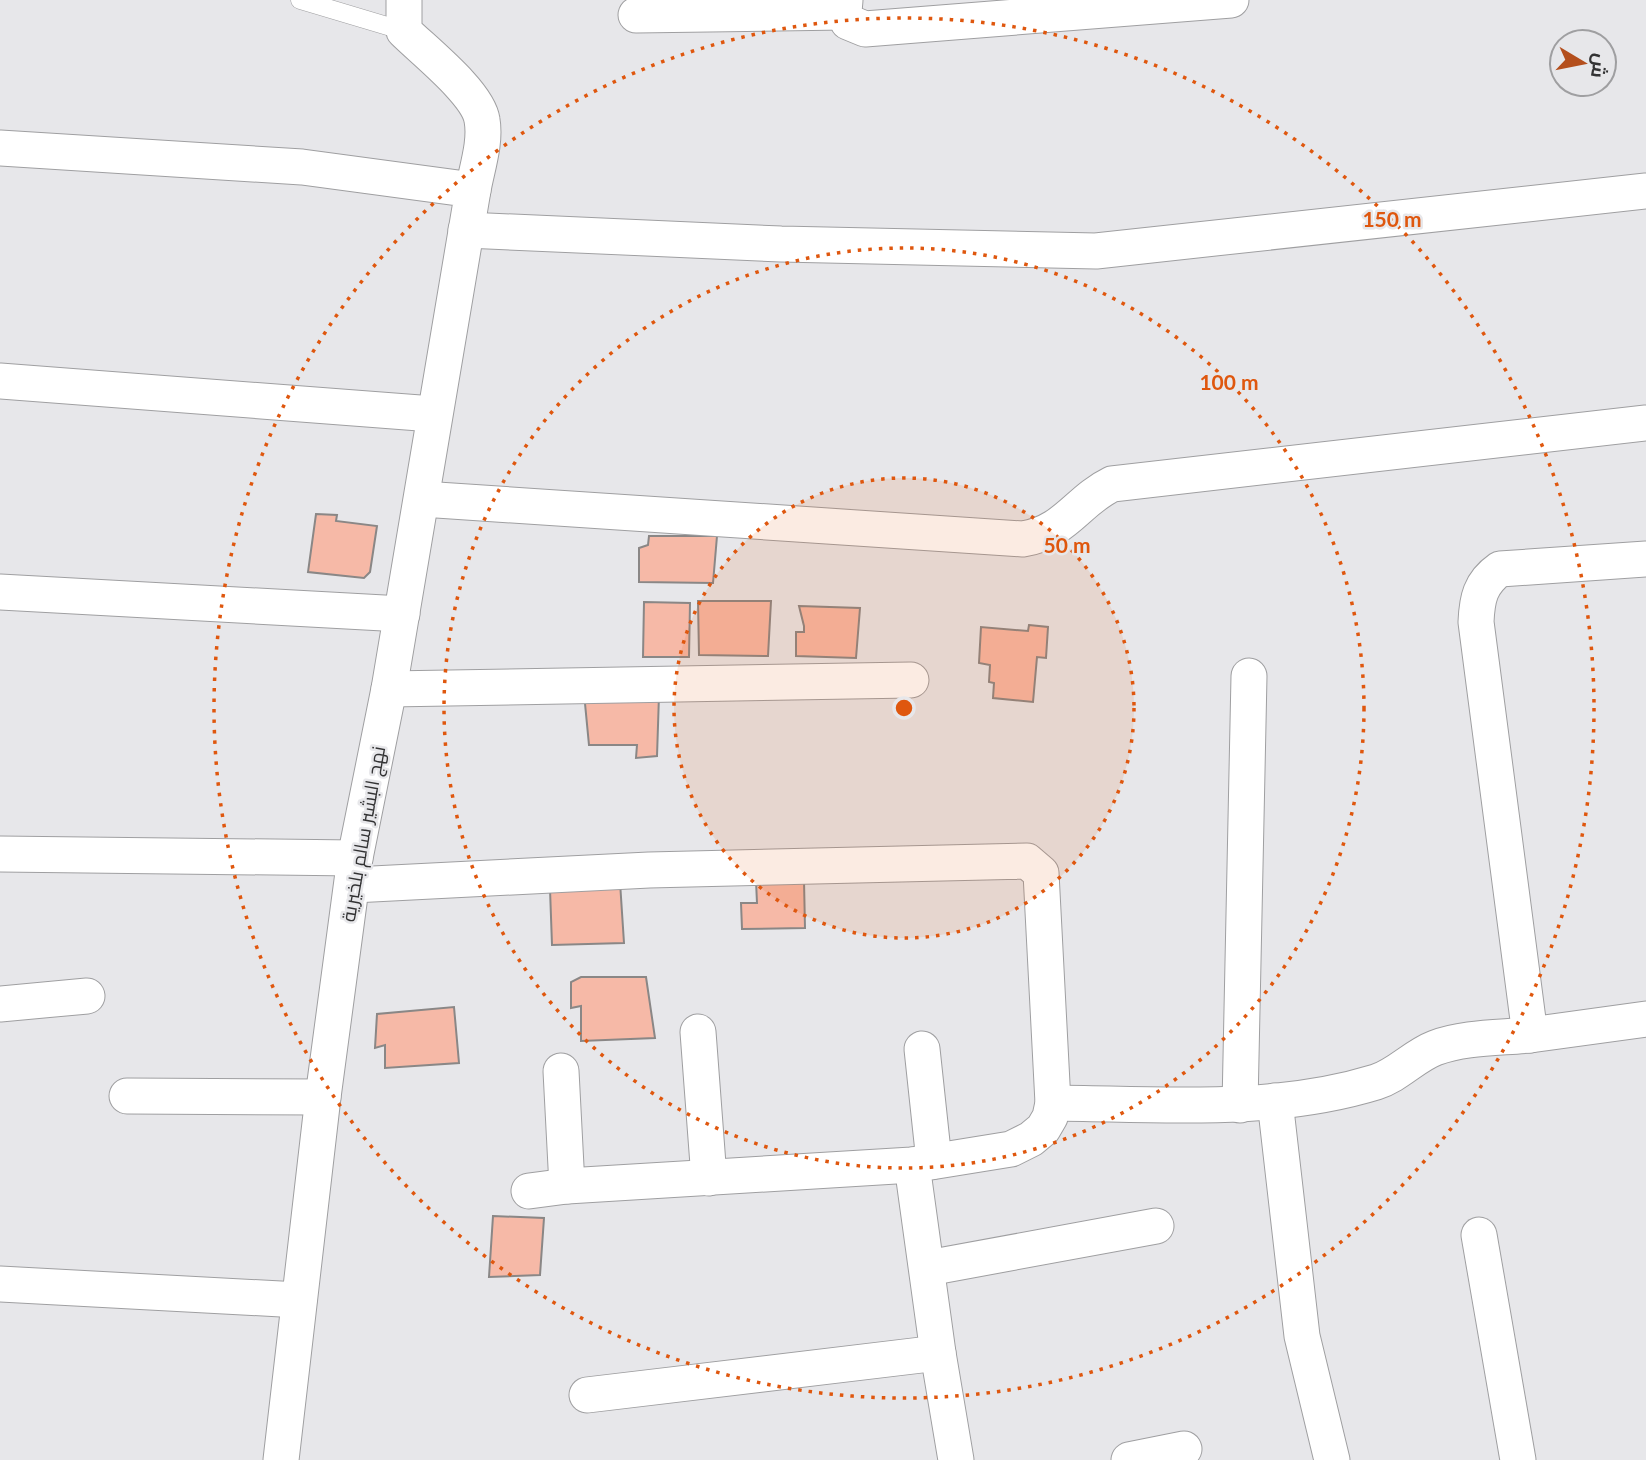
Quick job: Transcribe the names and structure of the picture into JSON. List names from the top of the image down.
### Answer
{
  "streets": {
    "street": ["نهج البشير سالم بلخيرية"]
  },
  "north": "right",
  "rings": ["150 m", "100 m", "50 m"]
}
